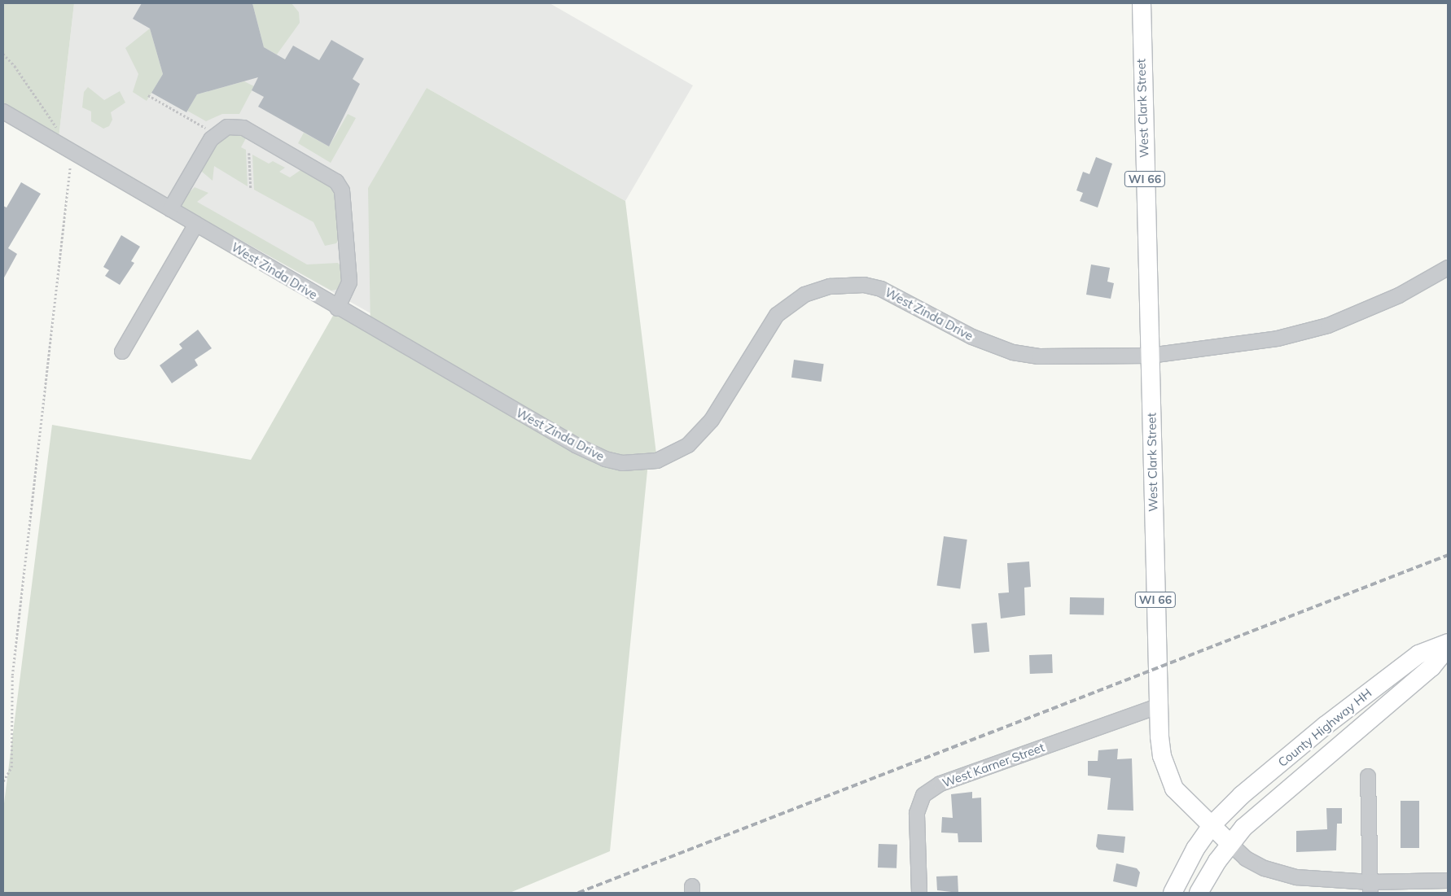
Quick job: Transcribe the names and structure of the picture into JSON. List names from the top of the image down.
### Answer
{
  "streets": {
    "main road": ["West Clark Street", "WI 66", "County Highway HH"],
    "street": ["West Zinda Drive", "West Karner Street"]
  },
  "crossings": [
    ["West Clark Street", "West Zinda Drive"],
    ["West Clark Street", "County Highway HH"],
    ["West Clark Street", "West Karner Street"]
  ]
}
